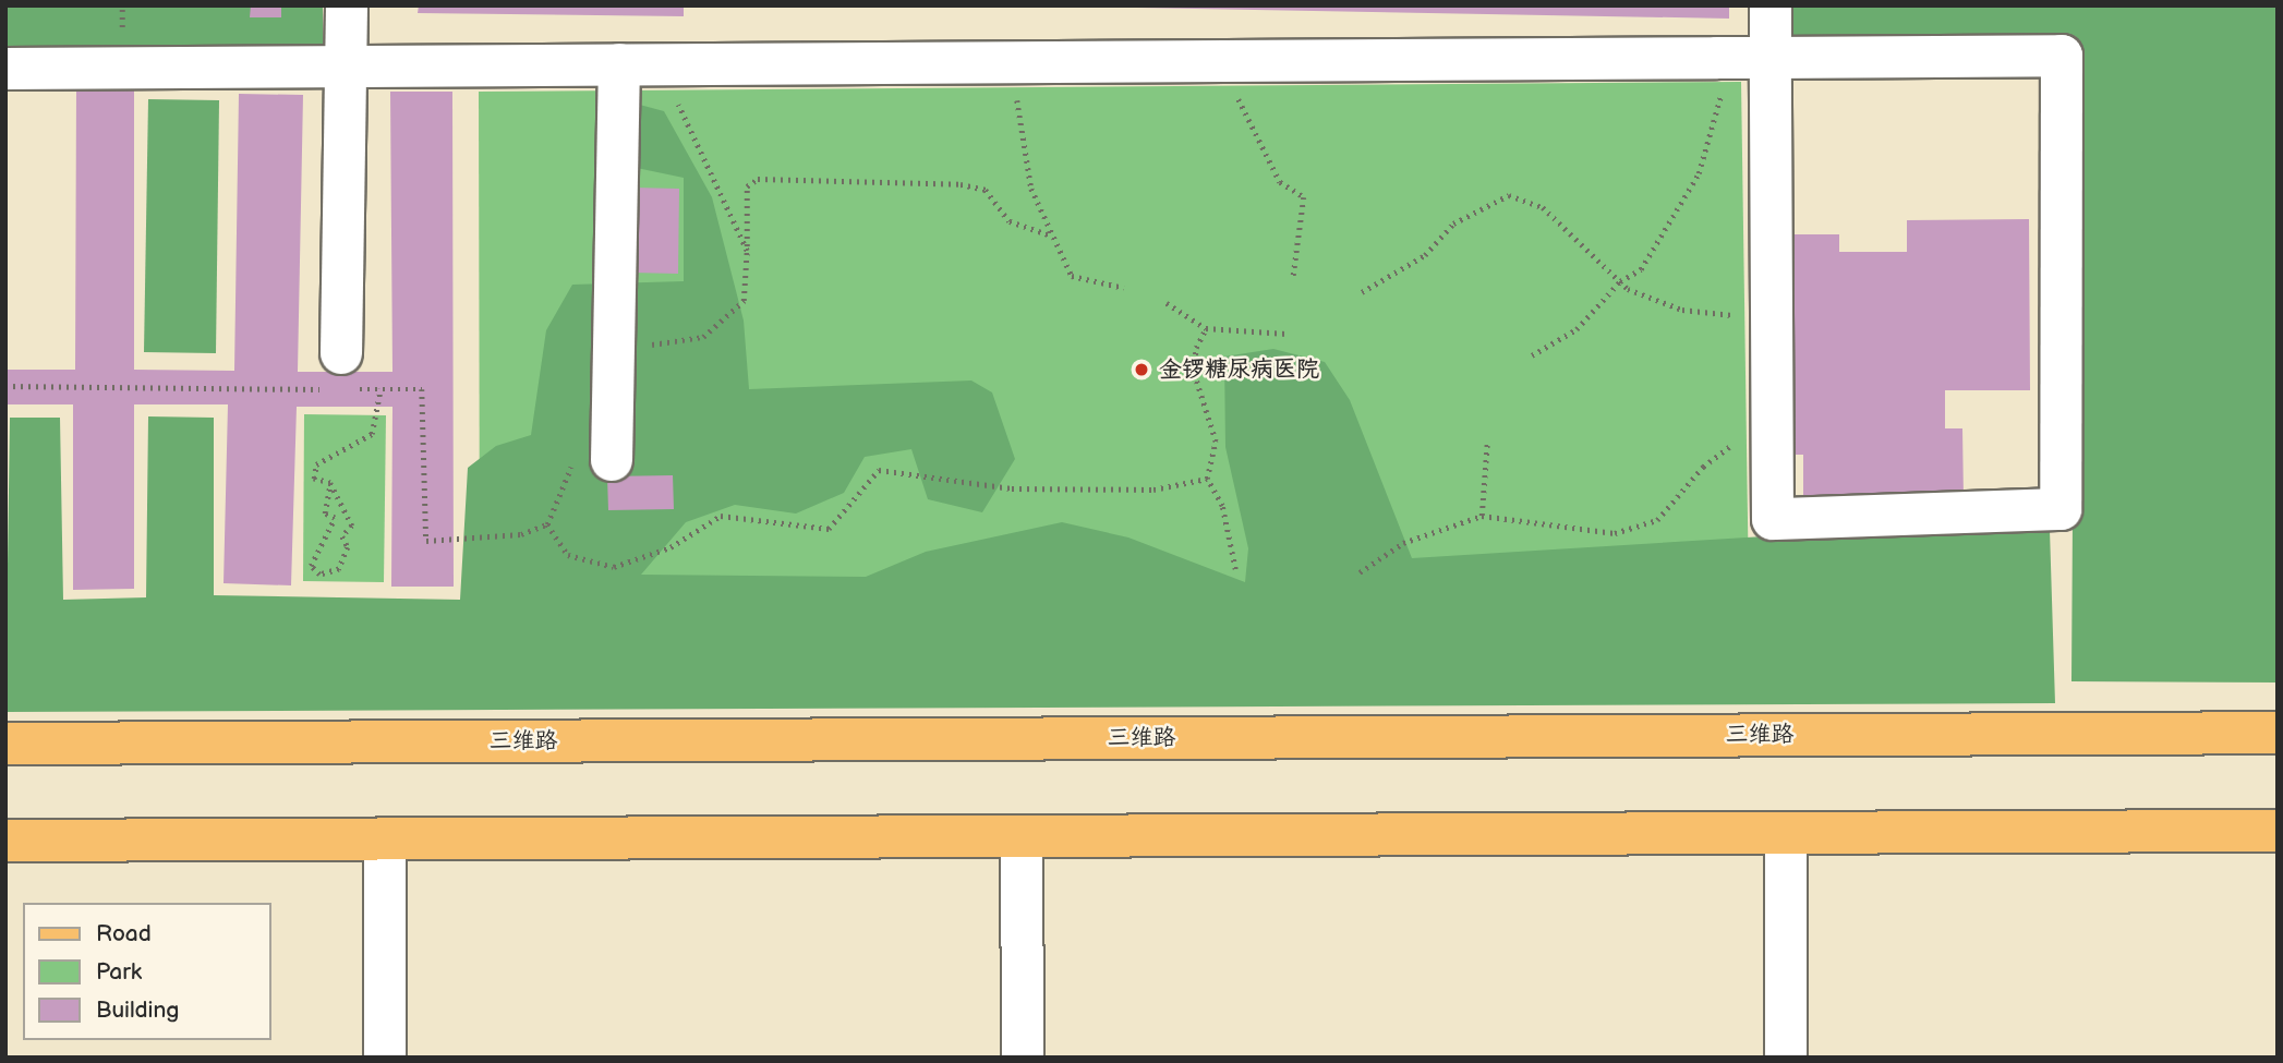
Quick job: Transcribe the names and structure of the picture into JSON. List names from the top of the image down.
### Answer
{
  "streets": {
    "main road": ["三维路"]
  },
  "places": ["金锣糖尿病医院"],
  "legend": ["Road", "Park", "Building"]
}
